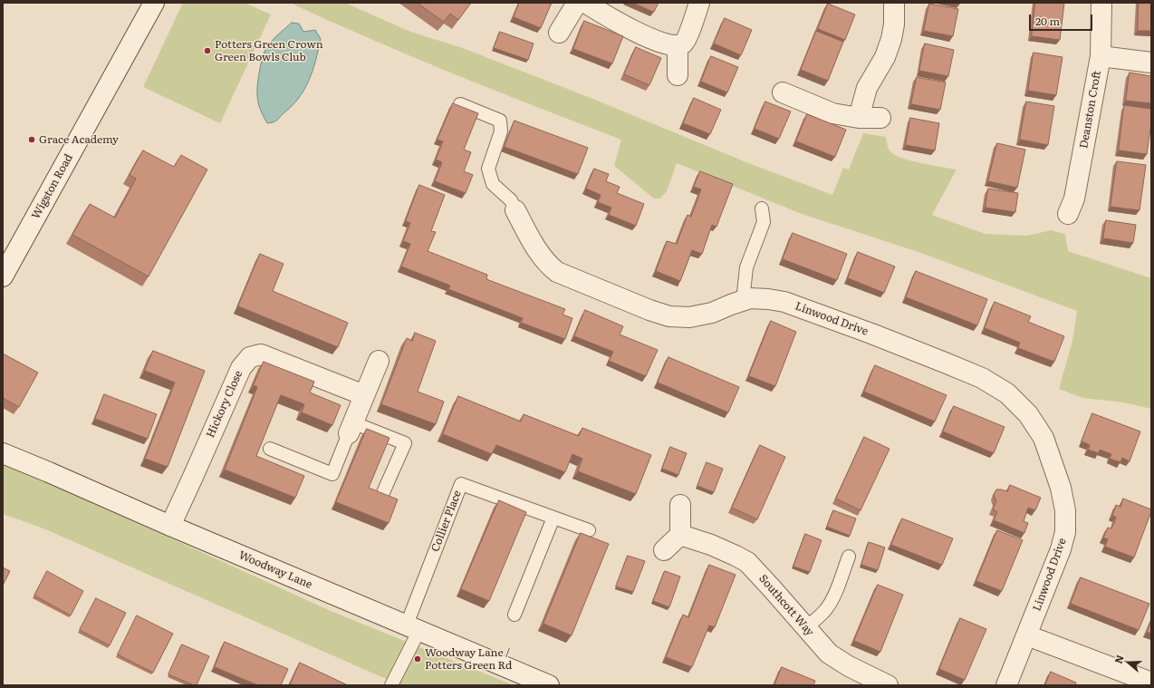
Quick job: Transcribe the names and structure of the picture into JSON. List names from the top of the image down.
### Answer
{
  "streets": {
    "street": [
      "Deanston Croft",
      "Wigston Road",
      "Linwood Drive",
      "Hickory Close",
      "Woodway Lane",
      "Southcott Way"
    ],
    "lane": ["Collier Place"]
  },
  "crossings": [
    ["Hickory Close", "Woodway Lane"],
    ["Collier Place", "Woodway Lane"]
  ],
  "places": ["Potters Green Crown Green Bowls Club", "Grace Academy", "Woodway Lane / Potters Green Rd"],
  "scale_bar": "20 m",
  "north": "left"
}
